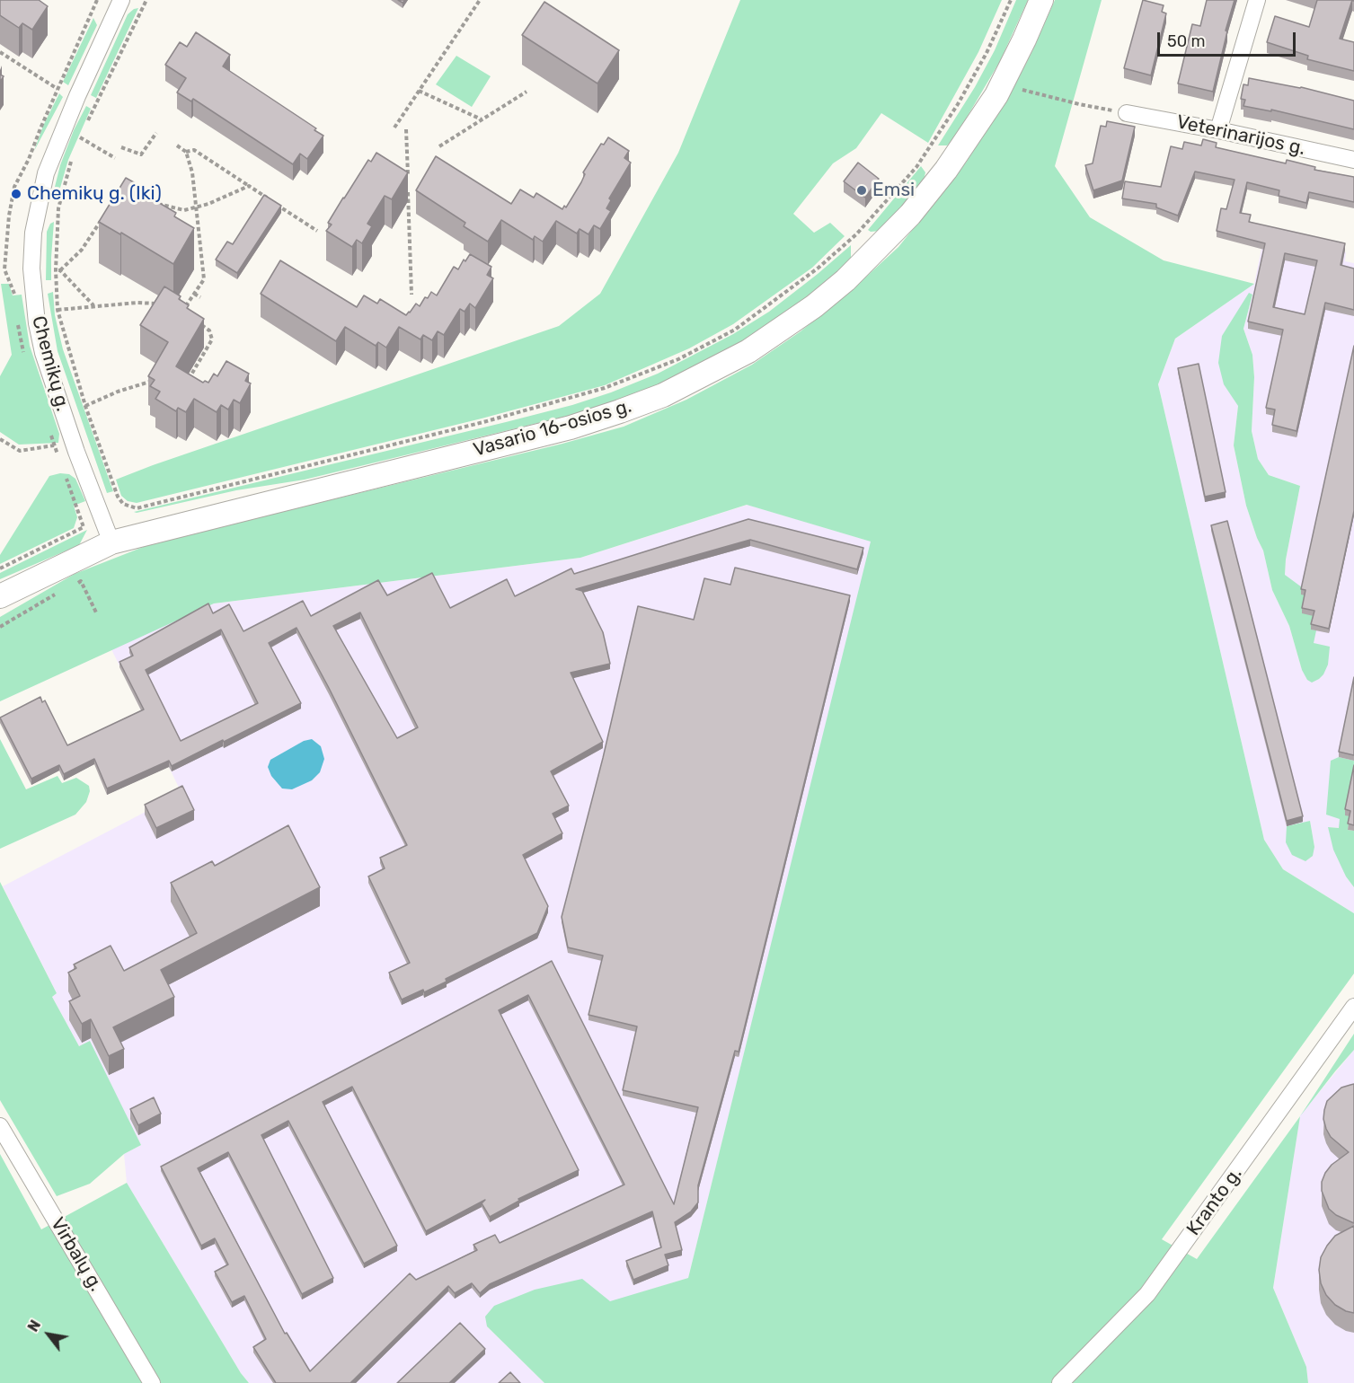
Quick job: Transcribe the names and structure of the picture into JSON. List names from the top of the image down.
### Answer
{
  "streets": {
    "main road": ["Vasario 16-osios g."],
    "street": [
      "Veterinarijos g.",
      "Chemikų g.",
      "Kranto g.",
      "Virbalų g."
    ]
  },
  "crossings": [
    ["Chemikų g.", "Vasario 16-osios g."]
  ],
  "places": ["Emsi", "Chemikų g. (Iki)"],
  "scale_bar": "50 m",
  "north": "top left"
}
